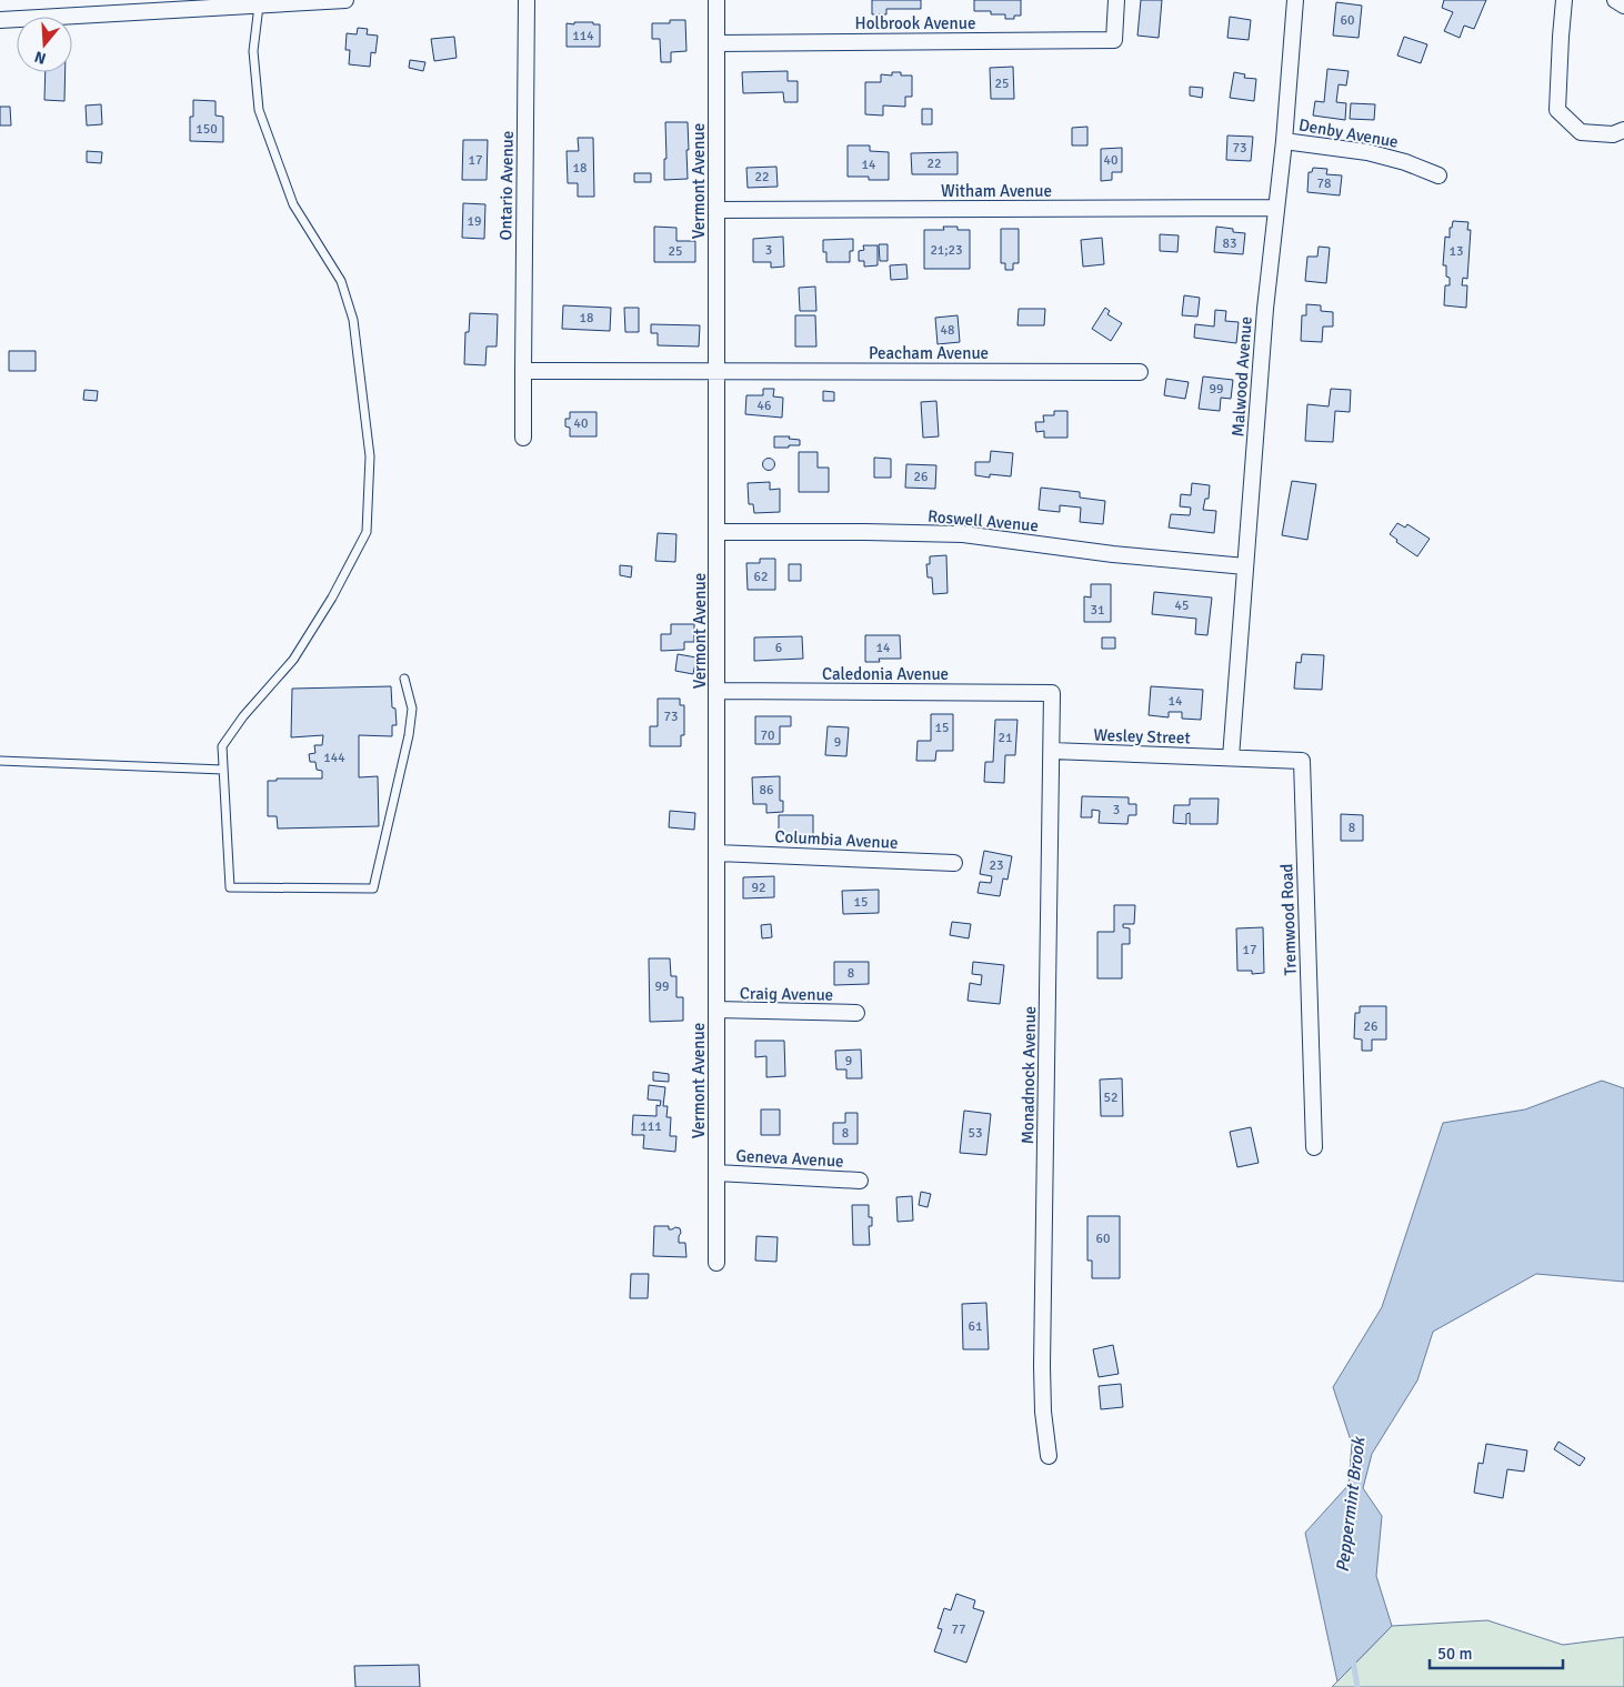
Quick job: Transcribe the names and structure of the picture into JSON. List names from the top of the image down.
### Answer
{
  "streets": {
    "street": [
      "Holbrook Avenue",
      "Denby Avenue",
      "Vermont Avenue",
      "Ontario Avenue",
      "Witham Avenue",
      "Peacham Avenue",
      "Malwood Avenue",
      "Roswell Avenue",
      "Caledonia Avenue",
      "Wesley Street",
      "Columbia Avenue",
      "Tremwood Road",
      "Craig Avenue",
      "Monadnock Avenue",
      "Geneva Avenue"
    ]
  },
  "crossings": [
    ["Holbrook Avenue", "Vermont Avenue"],
    ["Denby Avenue", "Malwood Avenue"],
    ["Vermont Avenue", "Witham Avenue"],
    ["Vermont Avenue", "Peacham Avenue"],
    ["Vermont Avenue", "Roswell Avenue"],
    ["Vermont Avenue", "Caledonia Avenue"],
    ["Vermont Avenue", "Columbia Avenue"],
    ["Vermont Avenue", "Craig Avenue"],
    ["Vermont Avenue", "Geneva Avenue"],
    ["Witham Avenue", "Malwood Avenue"],
    ["Malwood Avenue", "Roswell Avenue"],
    ["Malwood Avenue", "Wesley Street"],
    ["Malwood Avenue", "Tremwood Road"],
    ["Caledonia Avenue", "Monadnock Avenue"],
    ["Wesley Street", "Tremwood Road"],
    ["Wesley Street", "Monadnock Avenue"]
  ],
  "water": ["Peppermint Brook"],
  "house_numbers": [
    "60",
    "114",
    "25",
    "150",
    "73",
    "17",
    "40",
    "22",
    "14",
    "18",
    "22",
    "78",
    "19",
    "83",
    "3",
    "21;23",
    "25",
    "13",
    "18",
    "48",
    "99",
    "46",
    "40",
    "26",
    "62",
    "45",
    "31",
    "6",
    "14",
    "14",
    "73",
    "15",
    "70",
    "21",
    "9",
    "144",
    "86",
    "3",
    "8",
    "23",
    "92",
    "15",
    "17",
    "8",
    "99",
    "26",
    "9",
    "52",
    "111",
    "8",
    "53",
    "60",
    "61",
    "77"
  ],
  "scale_bar": "50 m",
  "north": "bottom"
}
